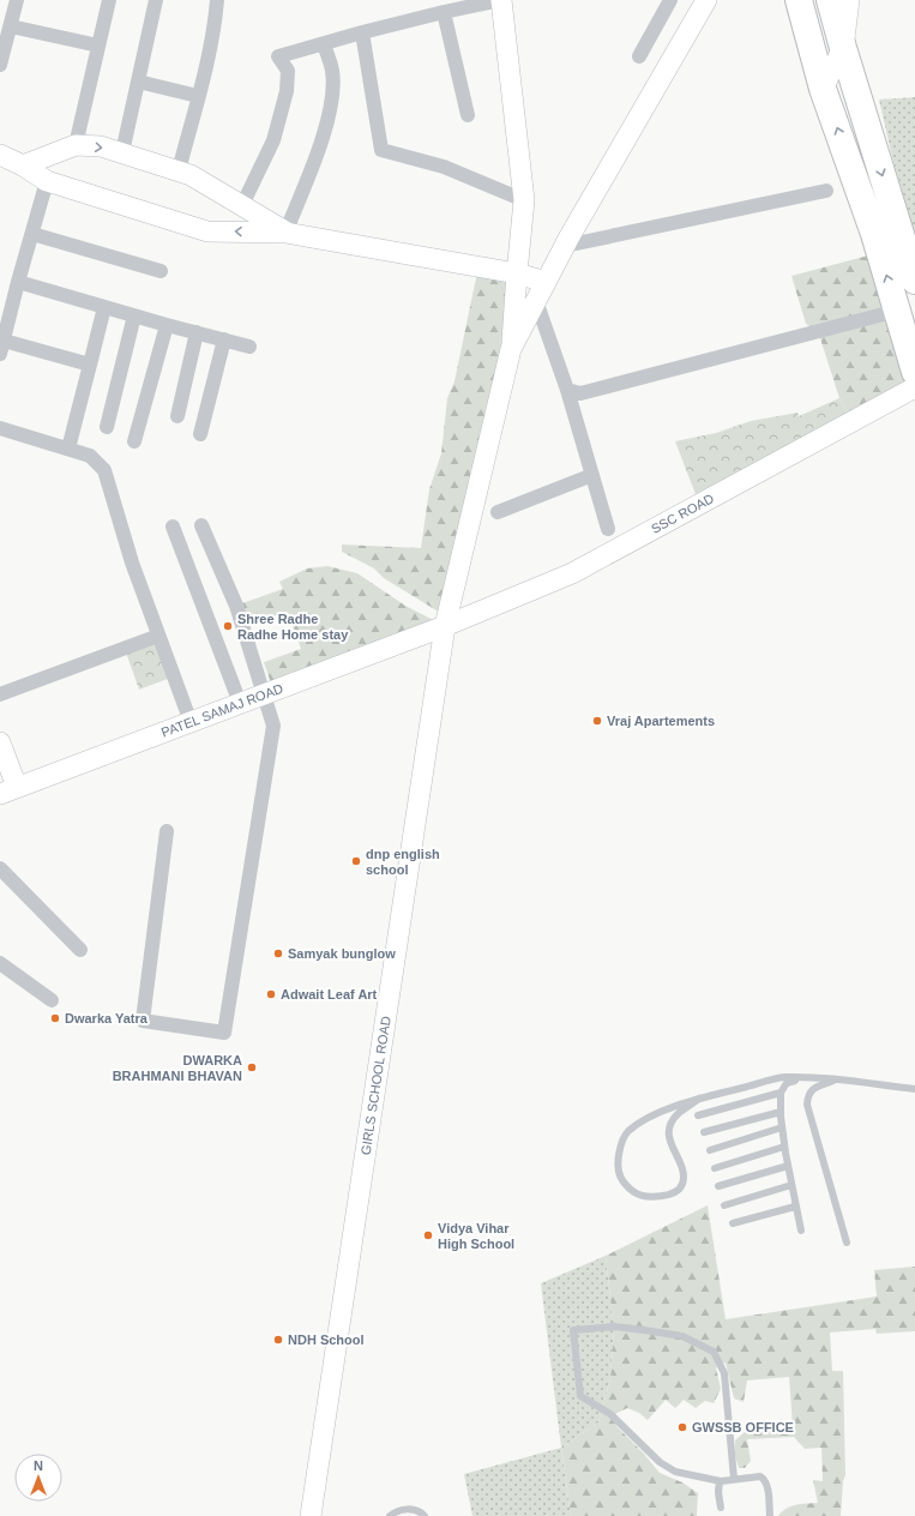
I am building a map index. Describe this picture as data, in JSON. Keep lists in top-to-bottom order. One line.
{"streets":{"main road":["SSC ROAD","PATEL SAMAJ ROAD","GIRLS SCHOOL ROAD"]},"crossings":[["SSC ROAD","PATEL SAMAJ ROAD"],["SSC ROAD","GIRLS SCHOOL ROAD"],["PATEL SAMAJ ROAD","GIRLS SCHOOL ROAD"]],"places":["Shree Radhe Radhe Home stay","Vraj Apartements","dnp english school","Samyak bunglow","Adwait Leaf Art","Dwarka Yatra","DWARKA BRAHMANI BHAVAN","Vidya Vihar High School","NDH School","GWSSB OFFICE"],"north":"top"}
